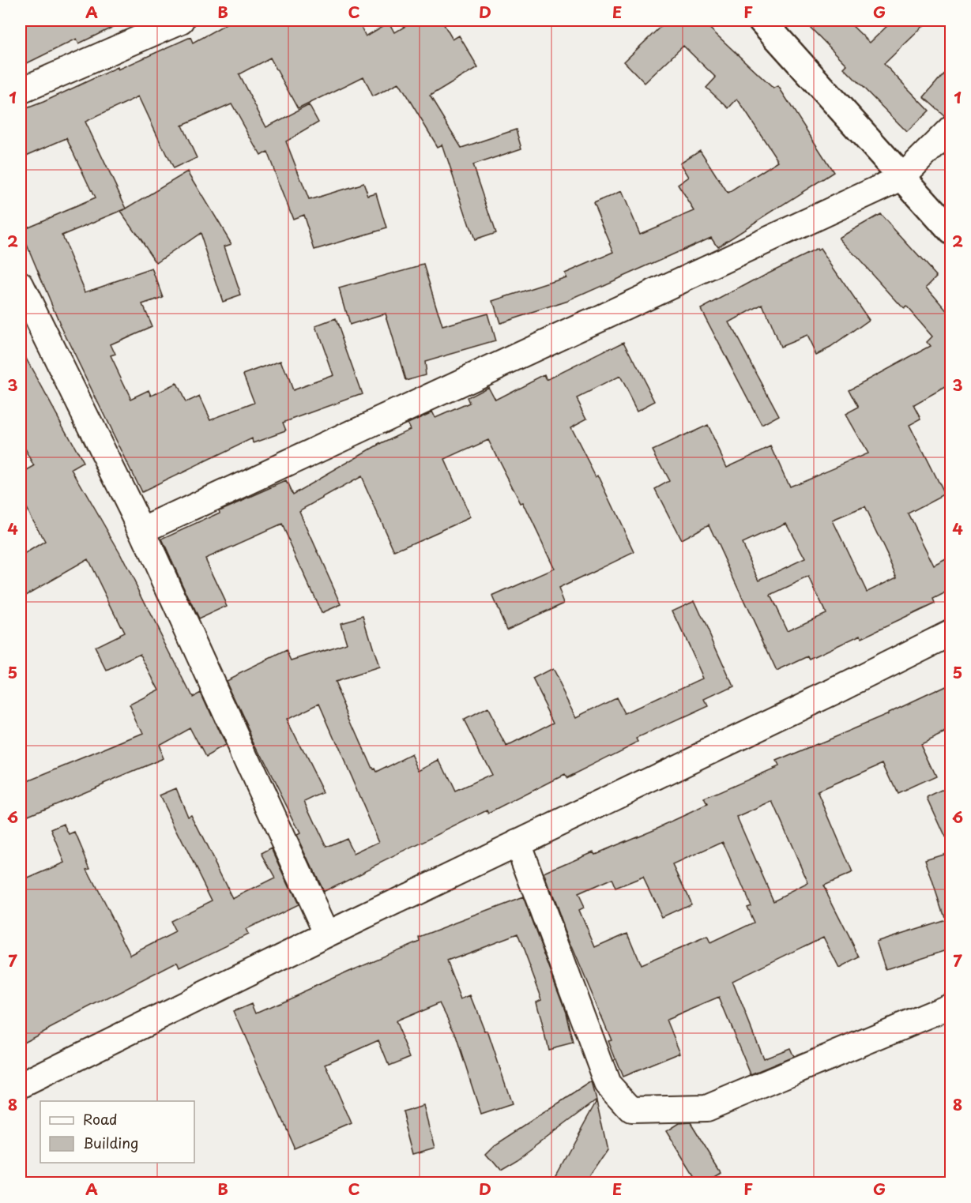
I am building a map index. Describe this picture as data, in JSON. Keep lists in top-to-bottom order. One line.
{"legend":["Road","Building"],"grid":{"columns":["A","B","C","D","E","F","G"],"rows":["1","2","3","4","5","6","7","8"]}}
